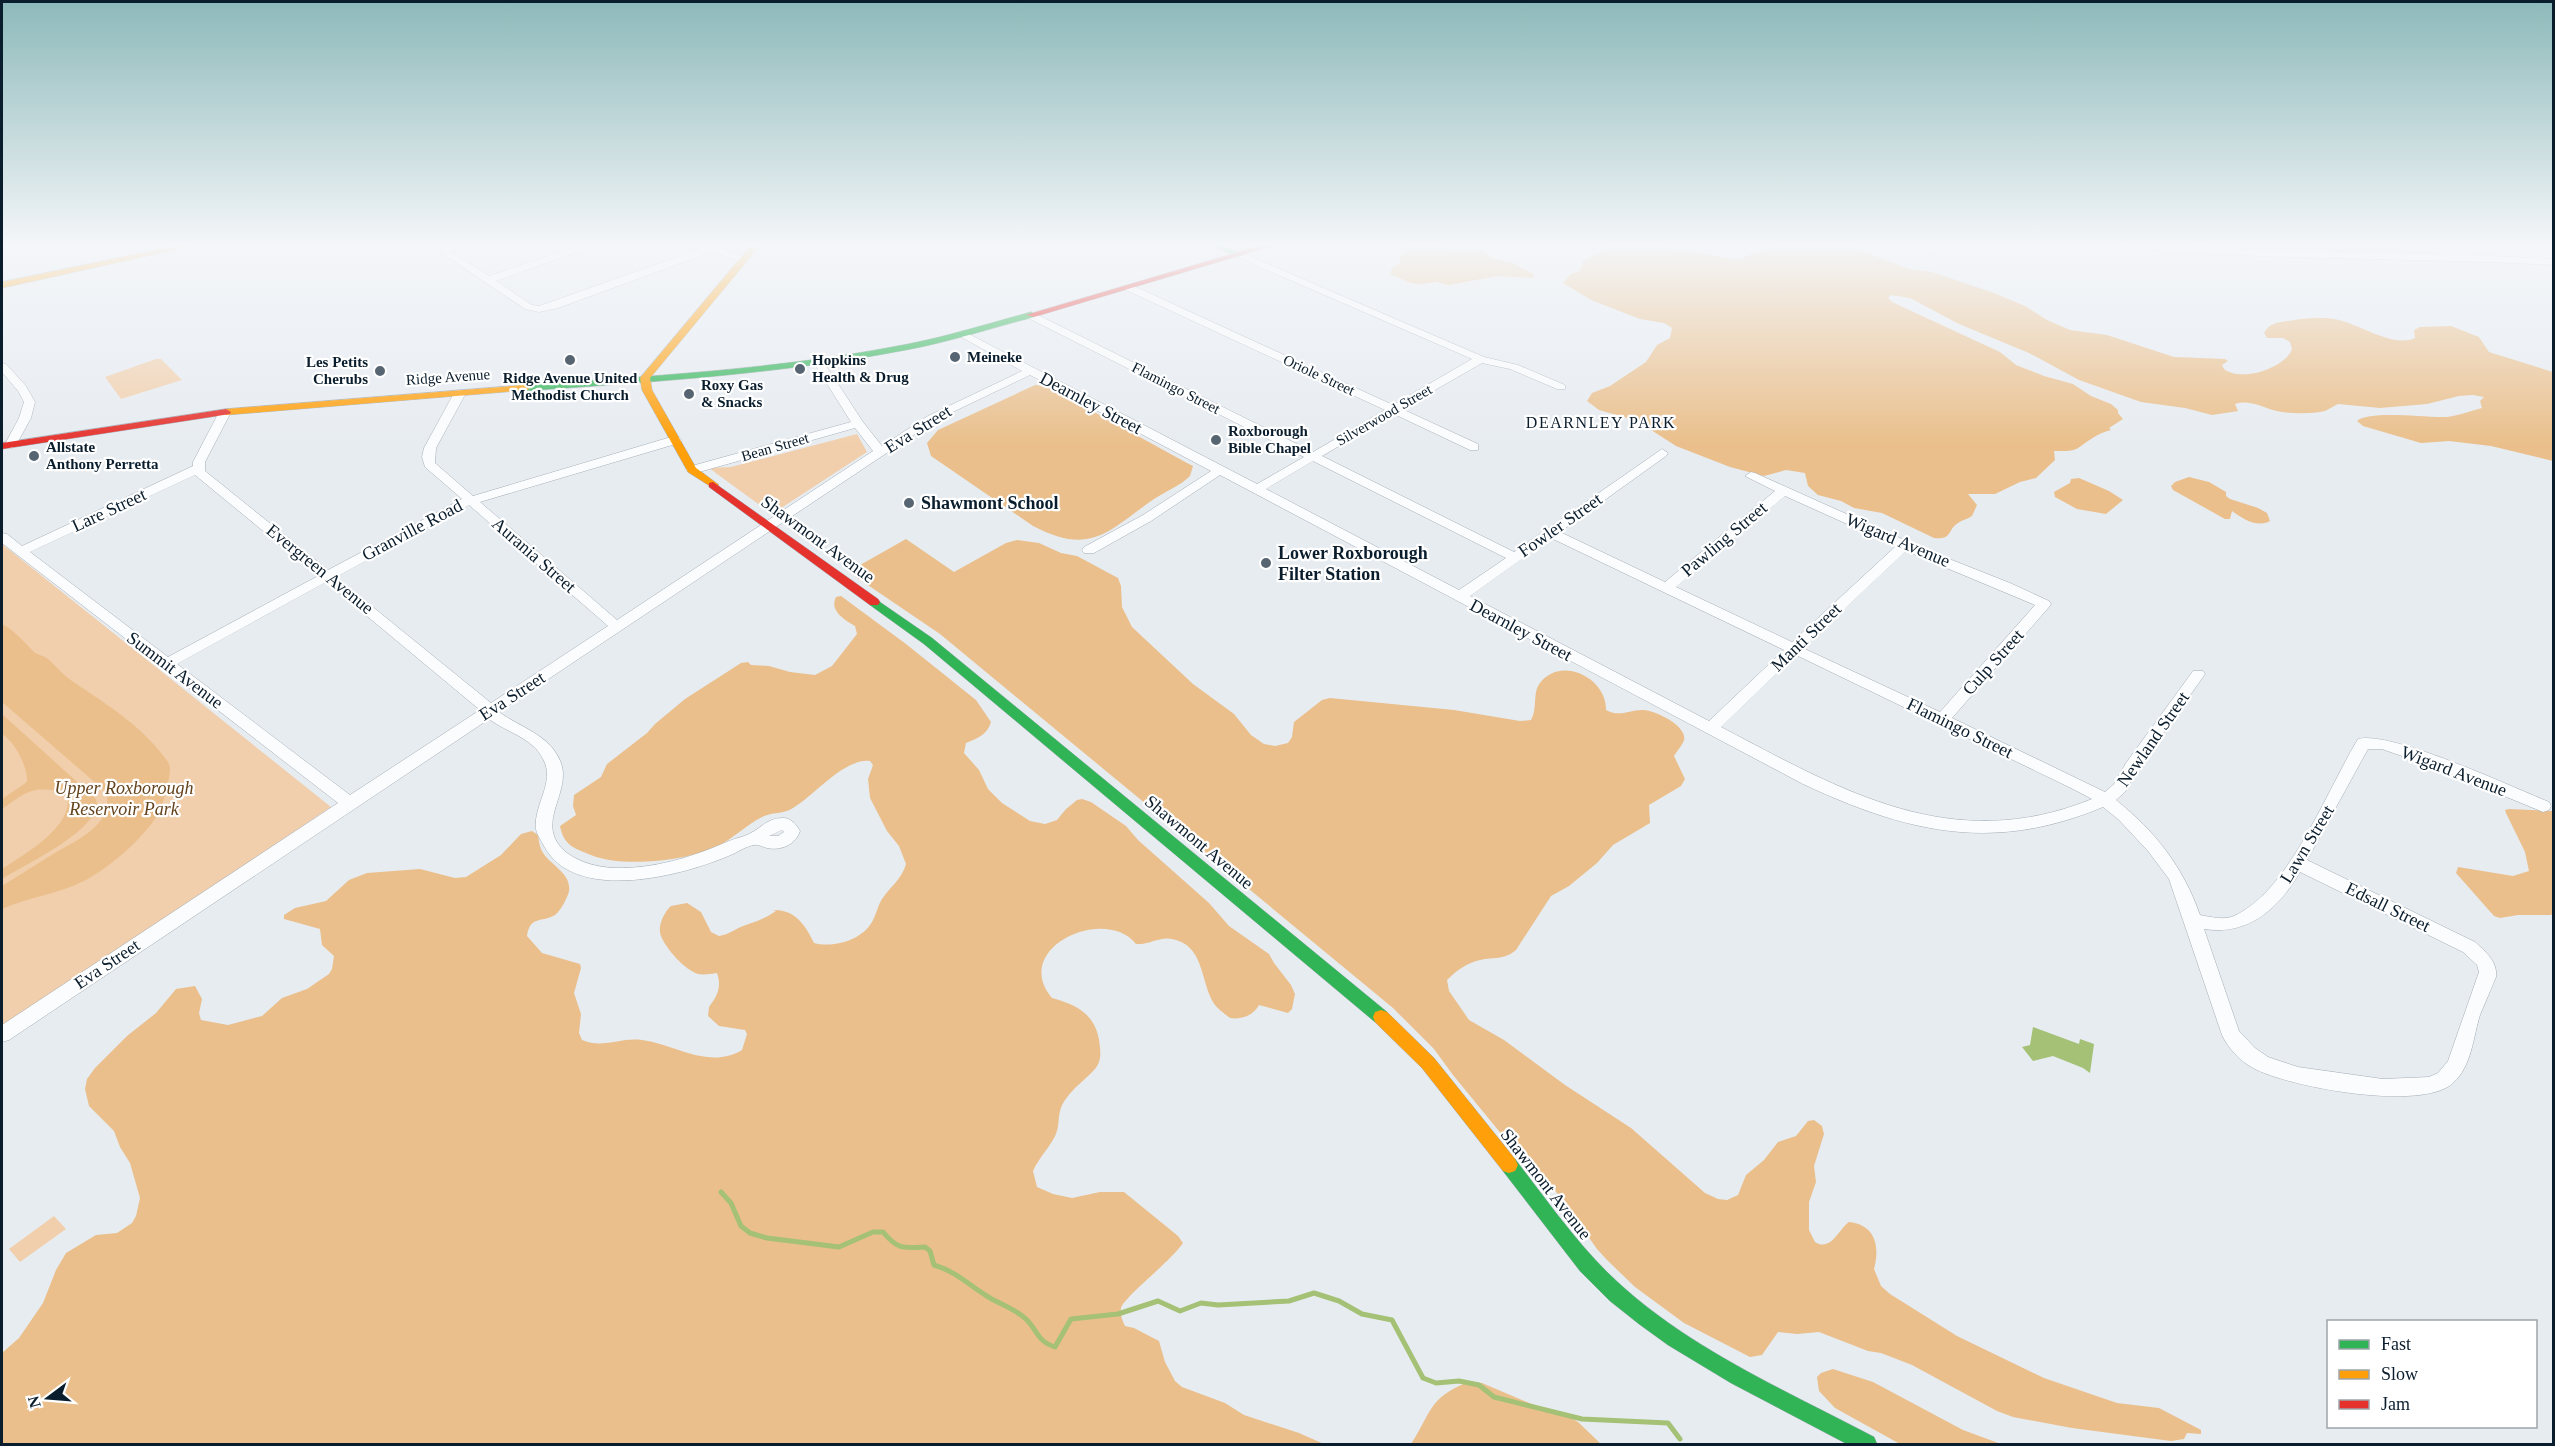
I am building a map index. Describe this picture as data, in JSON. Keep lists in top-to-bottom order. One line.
{"streets":{"main road":["Ridge Avenue","Shawmont Avenue"],"street":["Oriole Street","Flamingo Street","Dearnley Street","Silverwood Street","Eva Street","Bean Street","Lare Street","Fowler Street","Granville Road","Pawling Street","Wigard Avenue","Aurania Street","Evergreen Avenue","Manti Street","Culp Street","Summit Avenue","Newland Street","Lawn Street","Edsall Street"]},"crossings":[["Oriole Street","Silverwood Street"],["Ridge Avenue","Flamingo Street"],["Ridge Avenue","Dearnley Street"],["Ridge Avenue","Shawmont Avenue"],["Ridge Avenue","Aurania Street"],["Flamingo Street","Dearnley Street"],["Flamingo Street","Silverwood Street"],["Flamingo Street","Fowler Street"],["Flamingo Street","Pawling Street"],["Flamingo Street","Manti Street"],["Flamingo Street","Culp Street"],["Flamingo Street","Newland Street"],["Flamingo Street","Lawn Street"],["Flamingo Street","Edsall Street"],["Dearnley Street","Silverwood Street"],["Dearnley Street","Eva Street"],["Dearnley Street","Fowler Street"],["Dearnley Street","Manti Street"],["Dearnley Street","Newland Street"],["Eva Street","Shawmont Avenue"],["Eva Street","Aurania Street"],["Eva Street","Evergreen Avenue"],["Eva Street","Summit Avenue"],["Bean Street","Shawmont Avenue"],["Lare Street","Evergreen Avenue"],["Lare Street","Summit Avenue"],["Granville Road","Shawmont Avenue"],["Granville Road","Aurania Street"],["Granville Road","Evergreen Avenue"],["Granville Road","Summit Avenue"],["Pawling Street","Wigard Avenue"],["Wigard Avenue","Manti Street"],["Wigard Avenue","Culp Street"],["Wigard Avenue","Lawn Street"],["Lawn Street","Edsall Street"]],"districts":["DEARNLEY PARK"],"parks":["Upper Roxborough Reservoir Park"],"places":["Meineke","Ridge Avenue United Methodist Church","Hopkins Health & Drug","Les Petits Cherubs","Roxy Gas & Snacks","Roxborough Bible Chapel","Allstate Anthony Perretta","Shawmont School","Lower Roxborough Filter Station"],"legend":["Fast","Slow","Jam"],"north":"left"}
